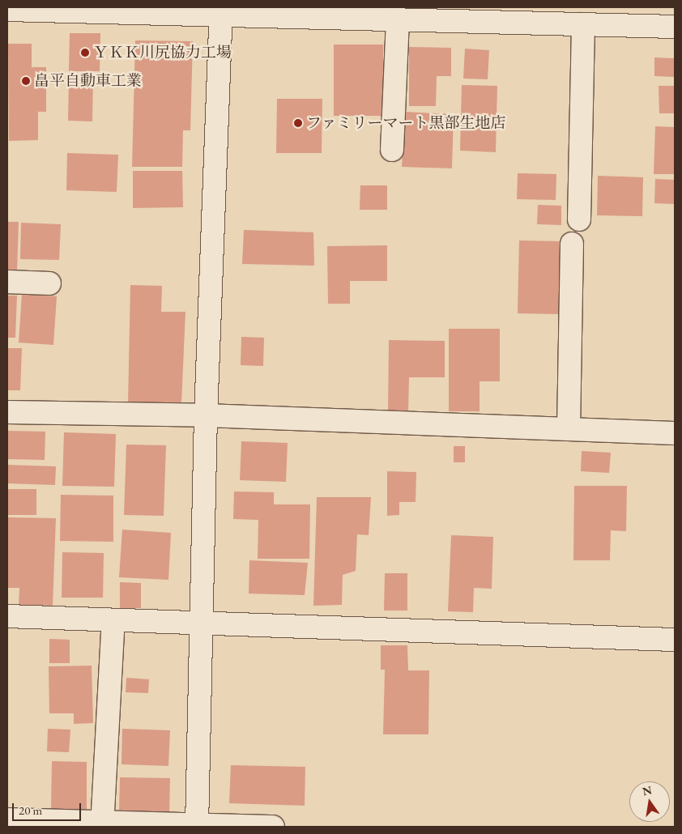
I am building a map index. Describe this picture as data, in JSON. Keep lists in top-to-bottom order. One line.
{"places":["ＹＫＫ川尻協力工場","畠平自動車工業","ファミリーマート黒部生地店"],"scale_bar":"20 m","north":"top"}
